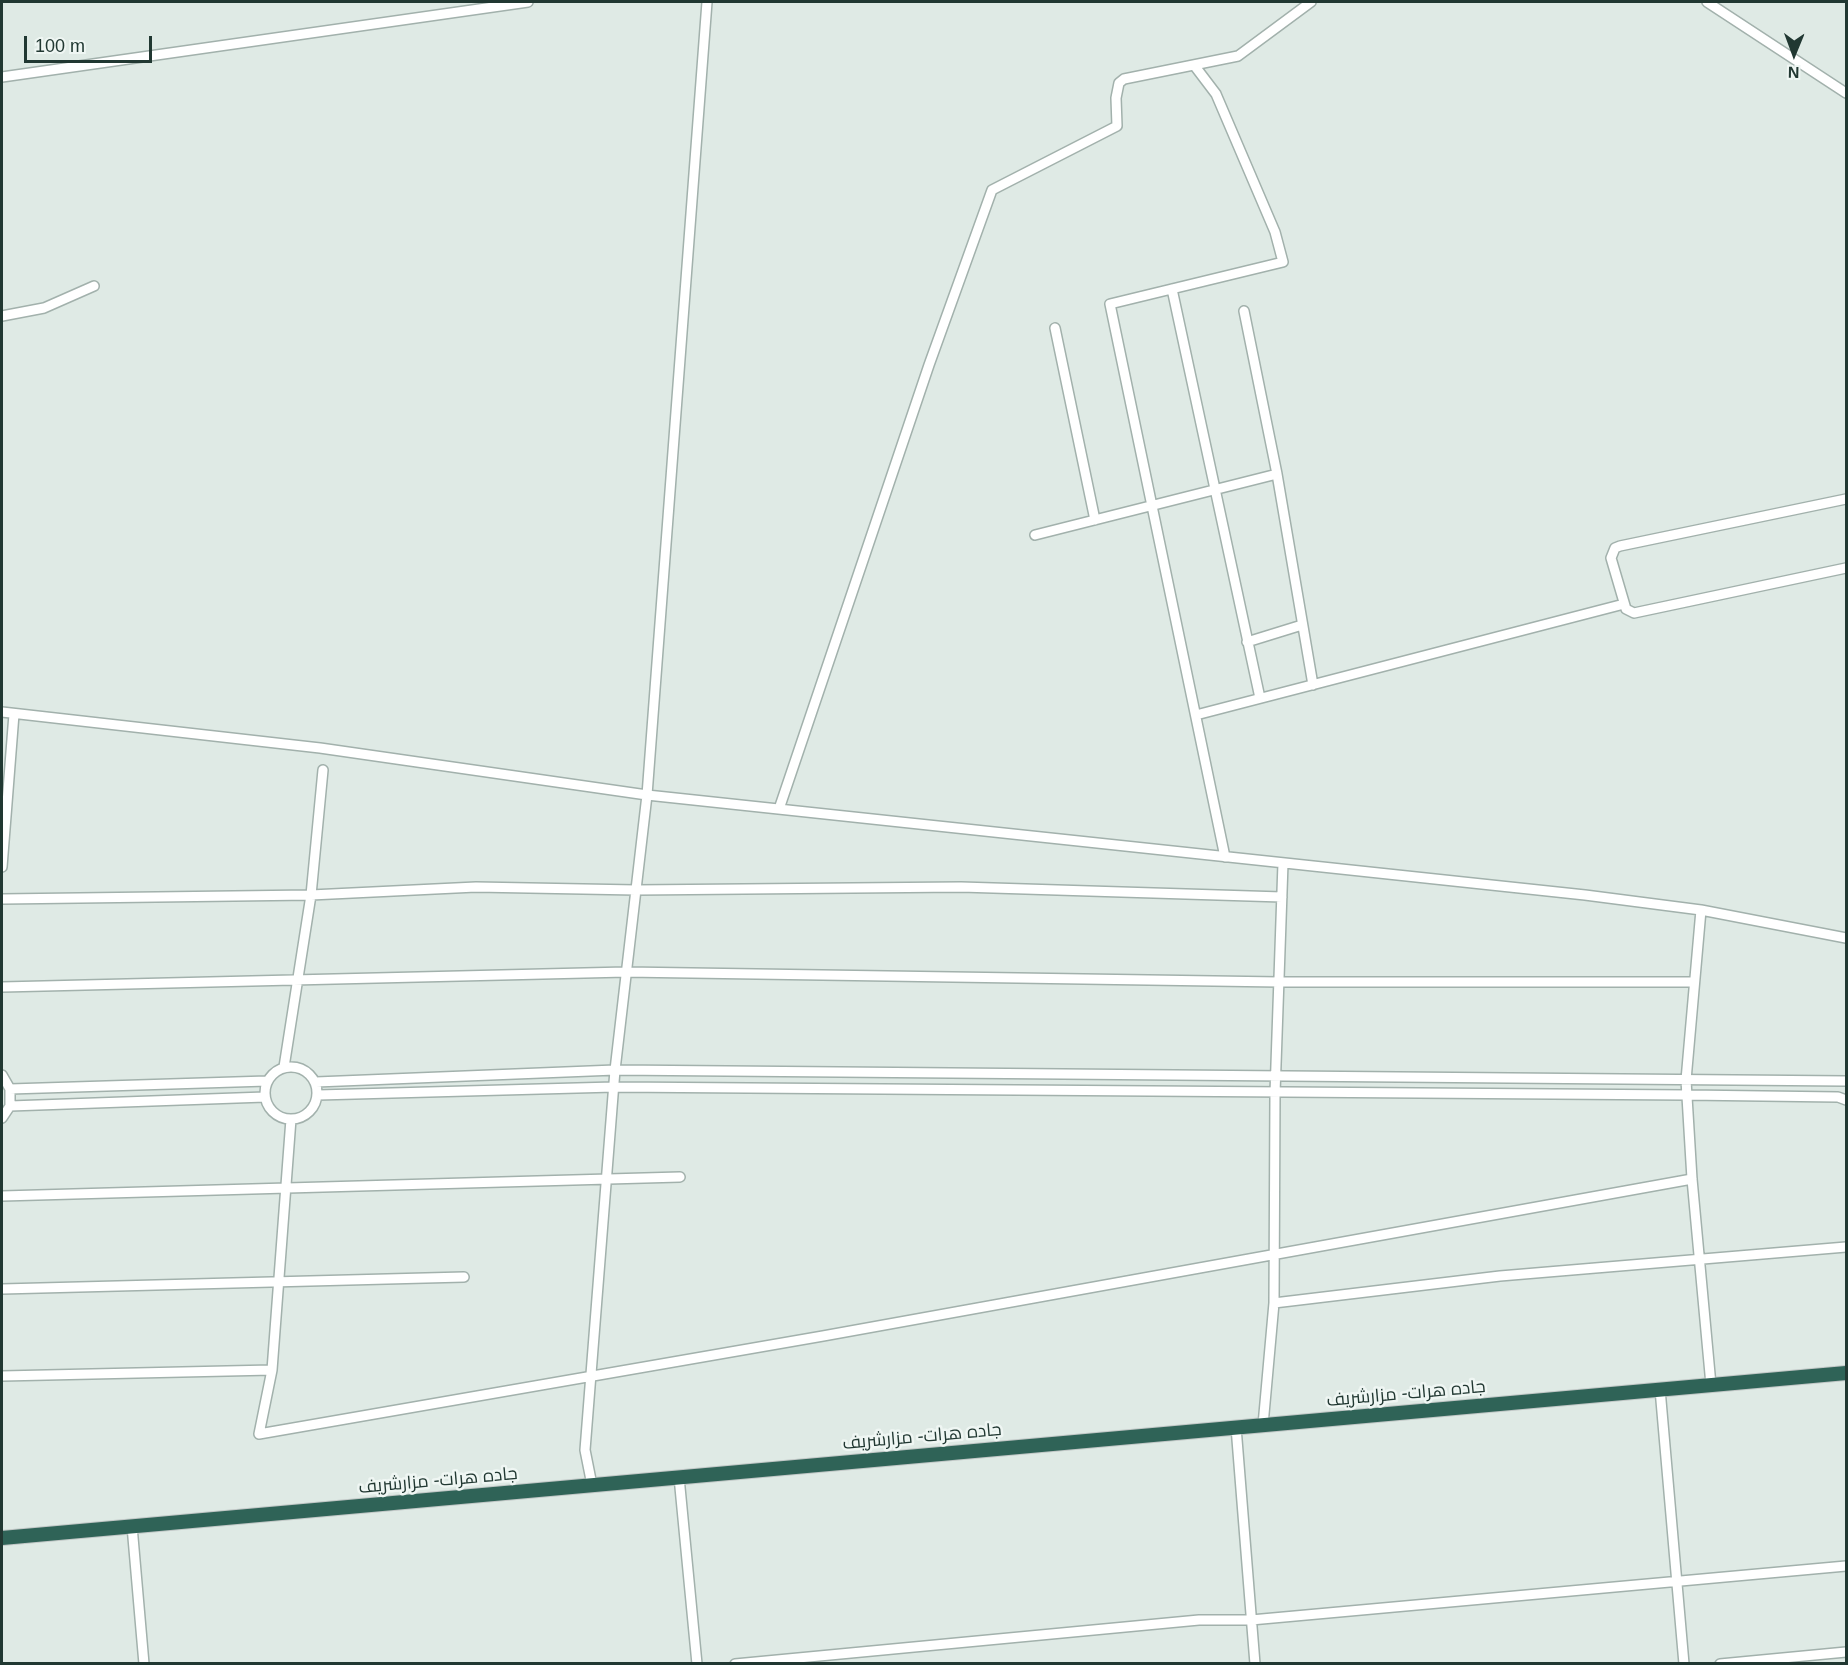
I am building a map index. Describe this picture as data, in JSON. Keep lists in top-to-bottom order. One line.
{"streets":{"highway":["جاده هرات- مزارشریف"]},"scale_bar":"100 m","north":"bottom"}
